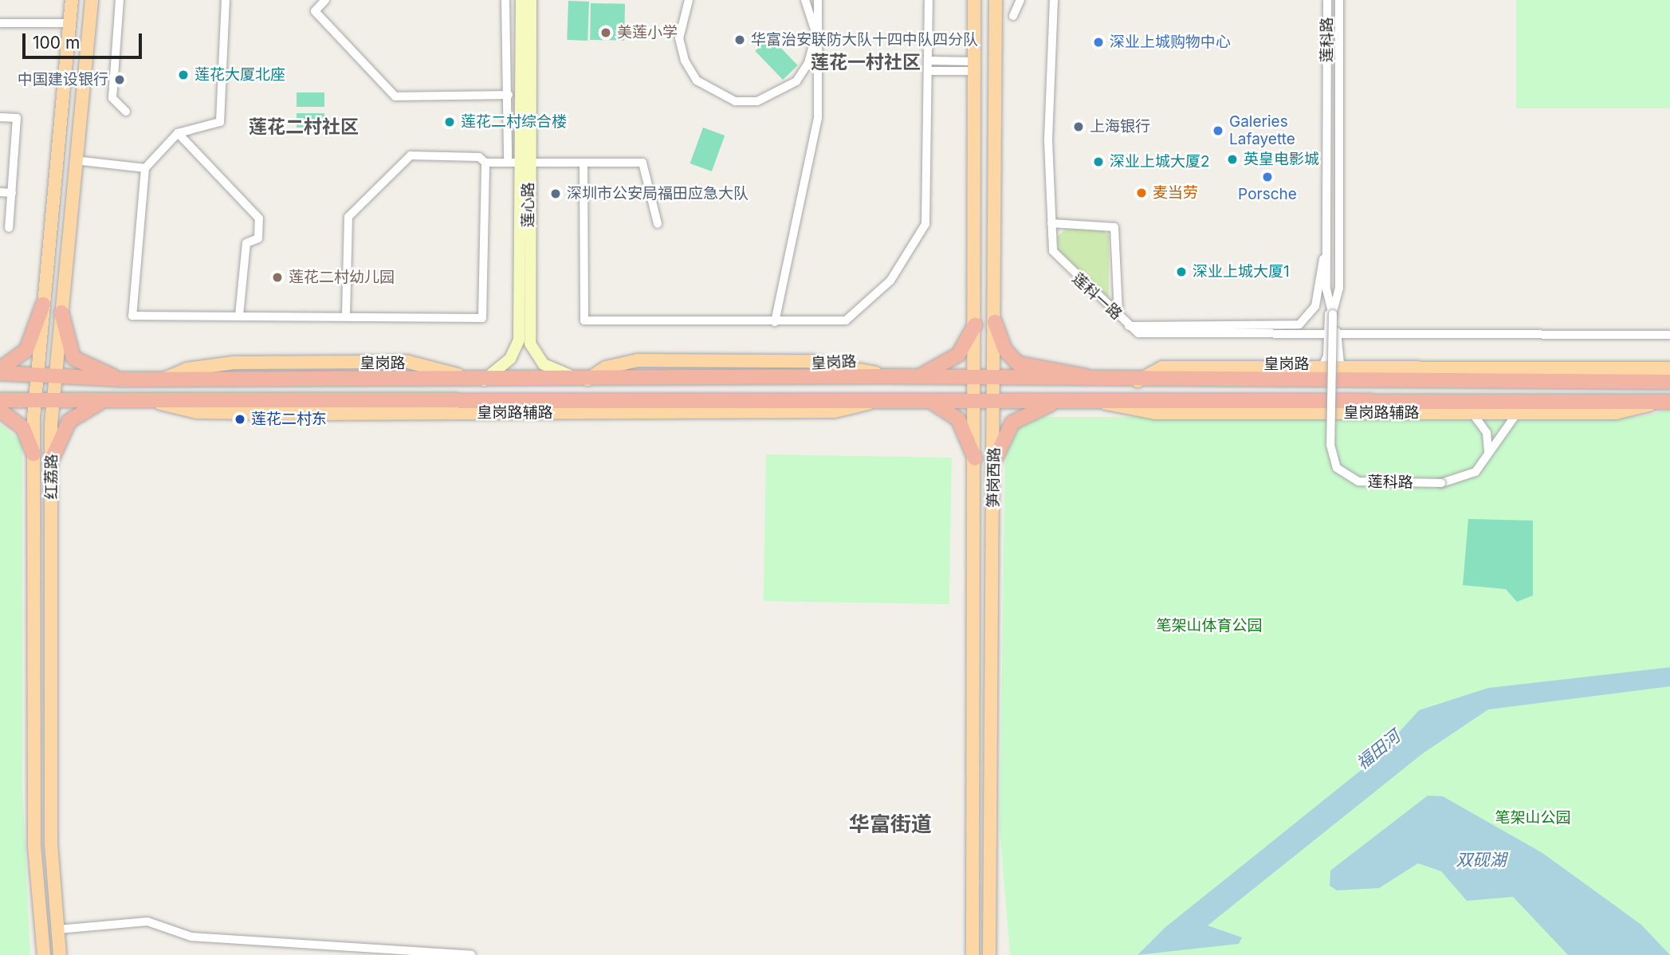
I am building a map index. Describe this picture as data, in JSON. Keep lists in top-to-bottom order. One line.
{"streets":{"highway":["皇岗路"],"main road":["莲心路","皇岗路辅路","红荔路","笋岗西路"],"street":["莲科路","莲科一路"]},"crossings":[["莲科路","莲科一路"],["莲科路","皇岗路辅路"],["莲心路","皇岗路"],["皇岗路","红荔路"],["皇岗路","笋岗西路"]],"districts":["莲花一村社区","莲花二村社区","华富街道"],"water":["福田河","双砚湖"],"parks":["笔架山体育公园","笔架山公园"],"places":["美莲小学","华富治安联防大队十四中队四分队","深业上城购物中心","莲花大厦北座","中国建设银行","莲花二村综合楼","上海银行","Galeries Lafayette","英皇电影城","深业上城大厦2","Porsche","麦当劳","深圳市公安局福田应急大队","深业上城大厦1","莲花二村幼儿园","莲花二村东"],"scale_bar":"100 m"}
